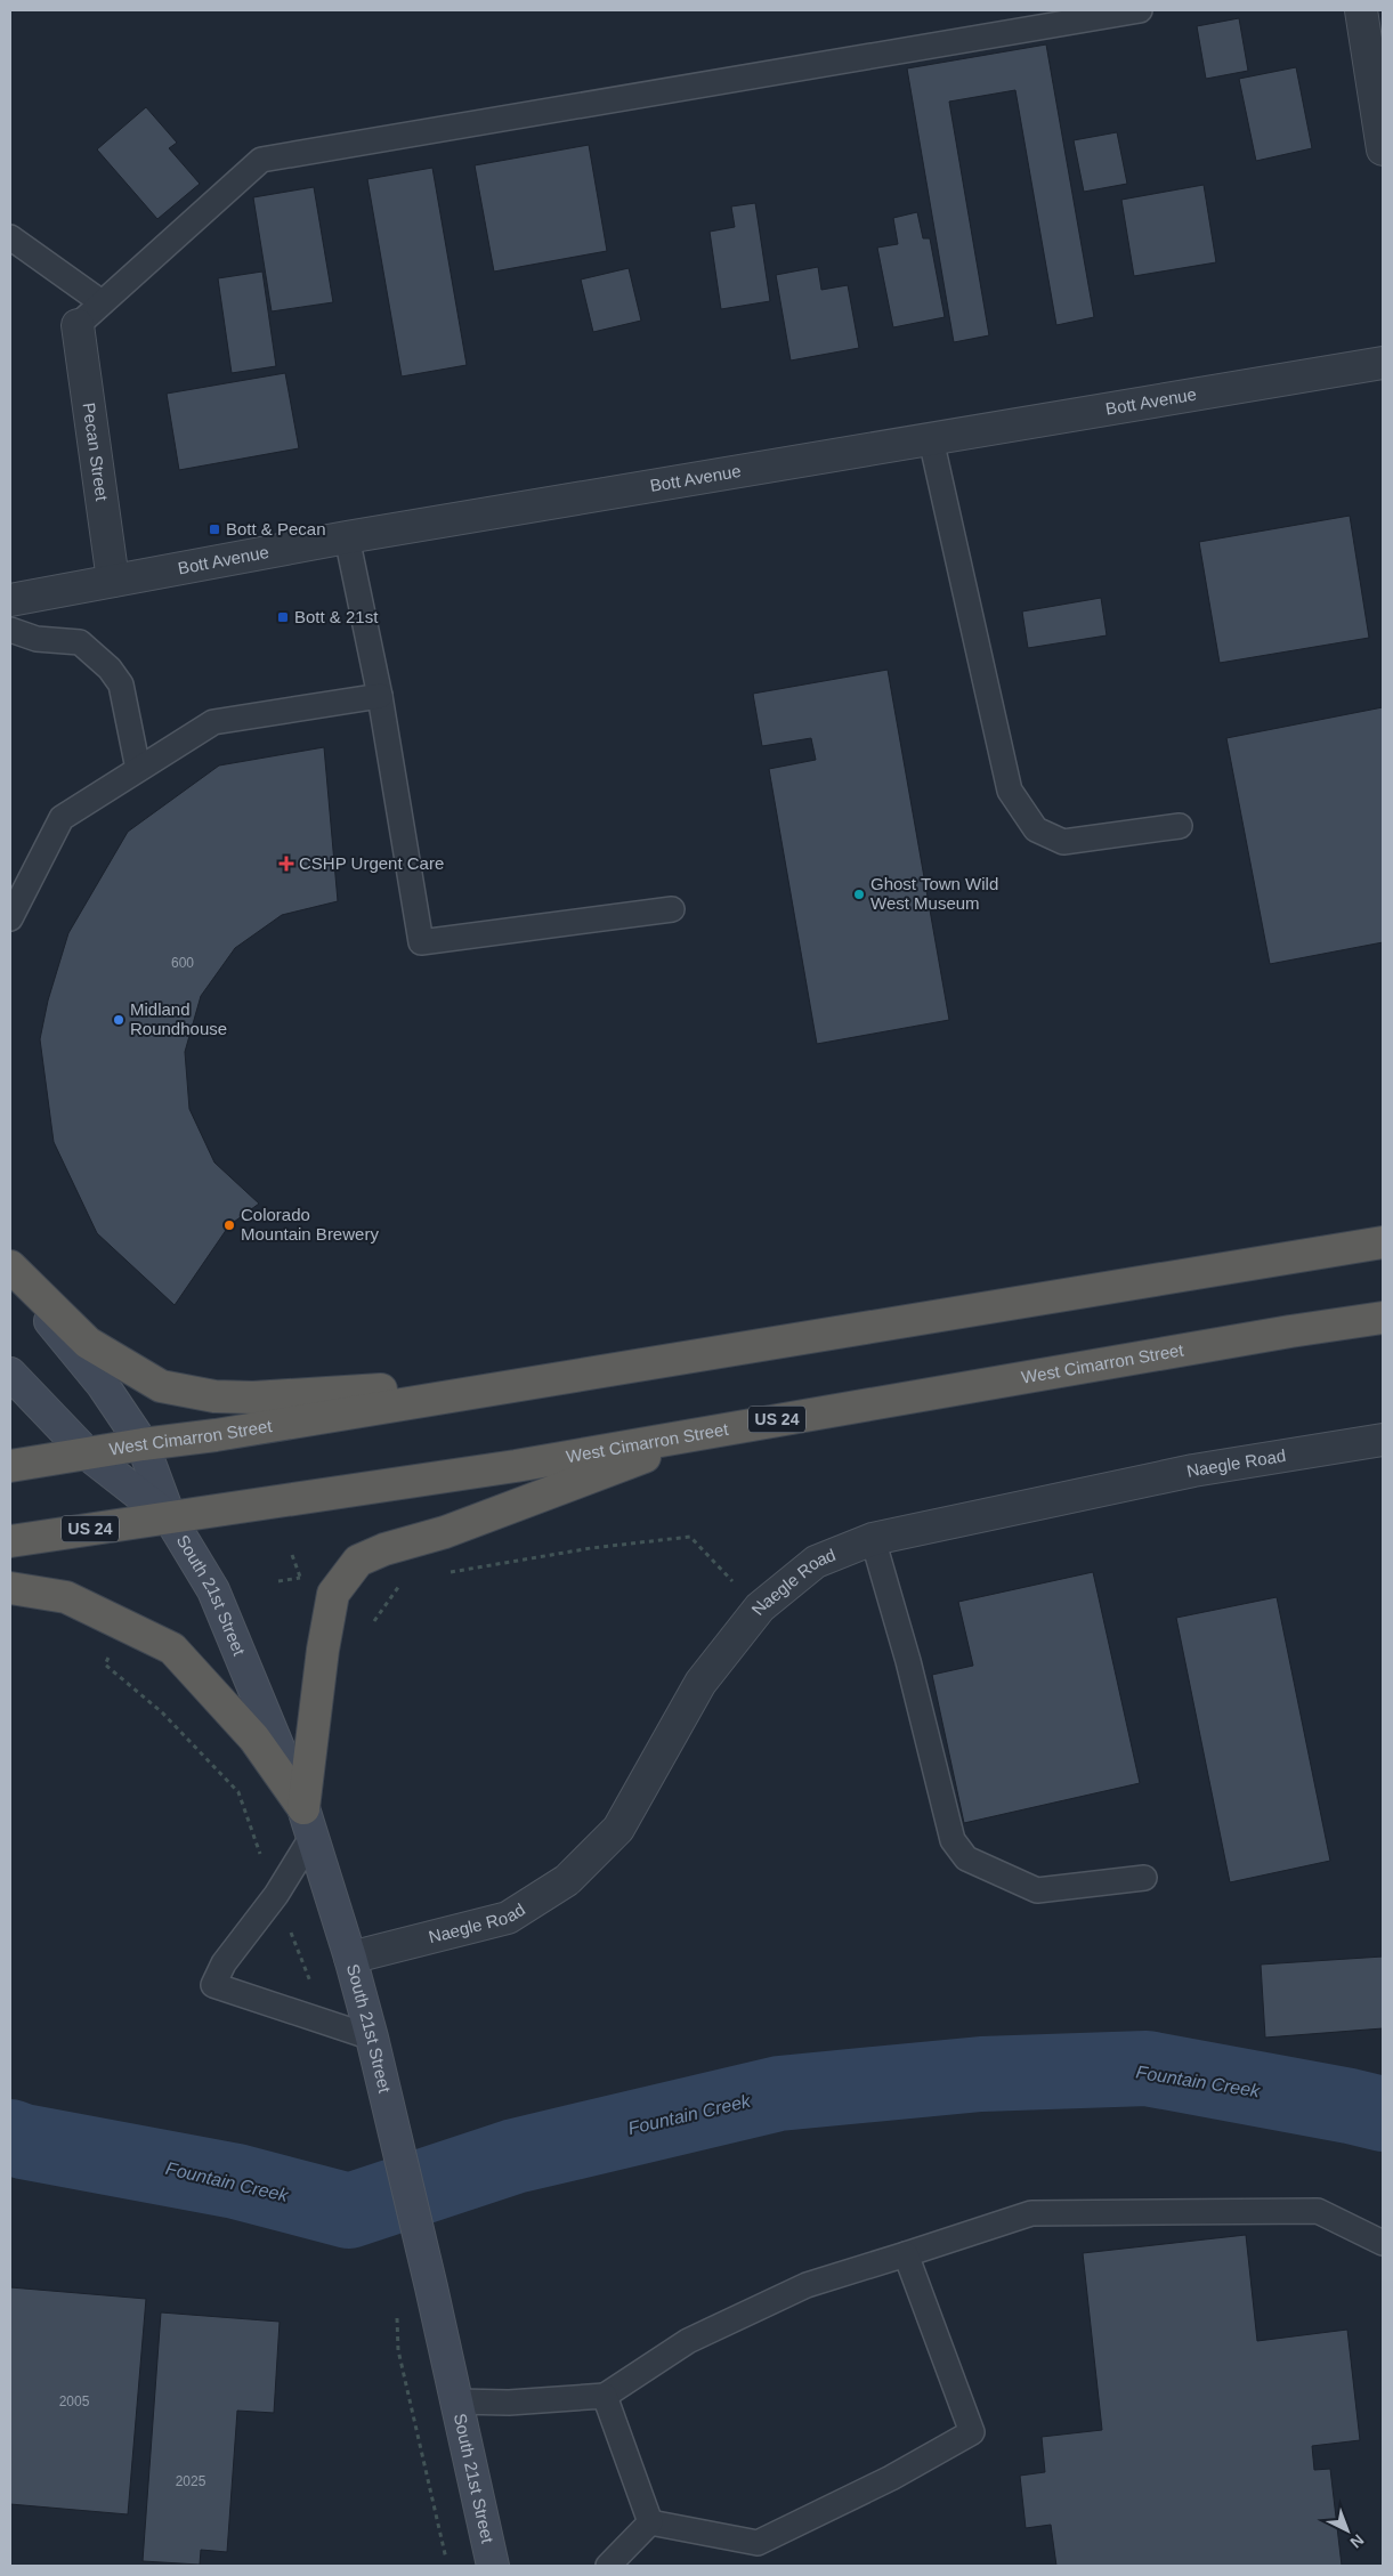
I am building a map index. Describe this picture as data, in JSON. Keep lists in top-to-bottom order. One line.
{"streets":{"highway":["West Cimarron Street","US 24"],"main road":["South 21st Street"],"street":["Bott Avenue","Pecan Street","Naegle Road"]},"crossings":[["Bott Avenue","Pecan Street"],["West Cimarron Street","South 21st Street"],["Naegle Road","South 21st Street"]],"water":["Fountain Creek"],"places":{"transit":["Bott & Pecan","Bott & 21st"],"health":["CSHP Urgent Care"],"other":["Ghost Town Wild West Museum","Midland Roundhouse","Colorado Mountain Brewery"]},"house_numbers":["600","2005","2025"],"north":"bottom right"}
